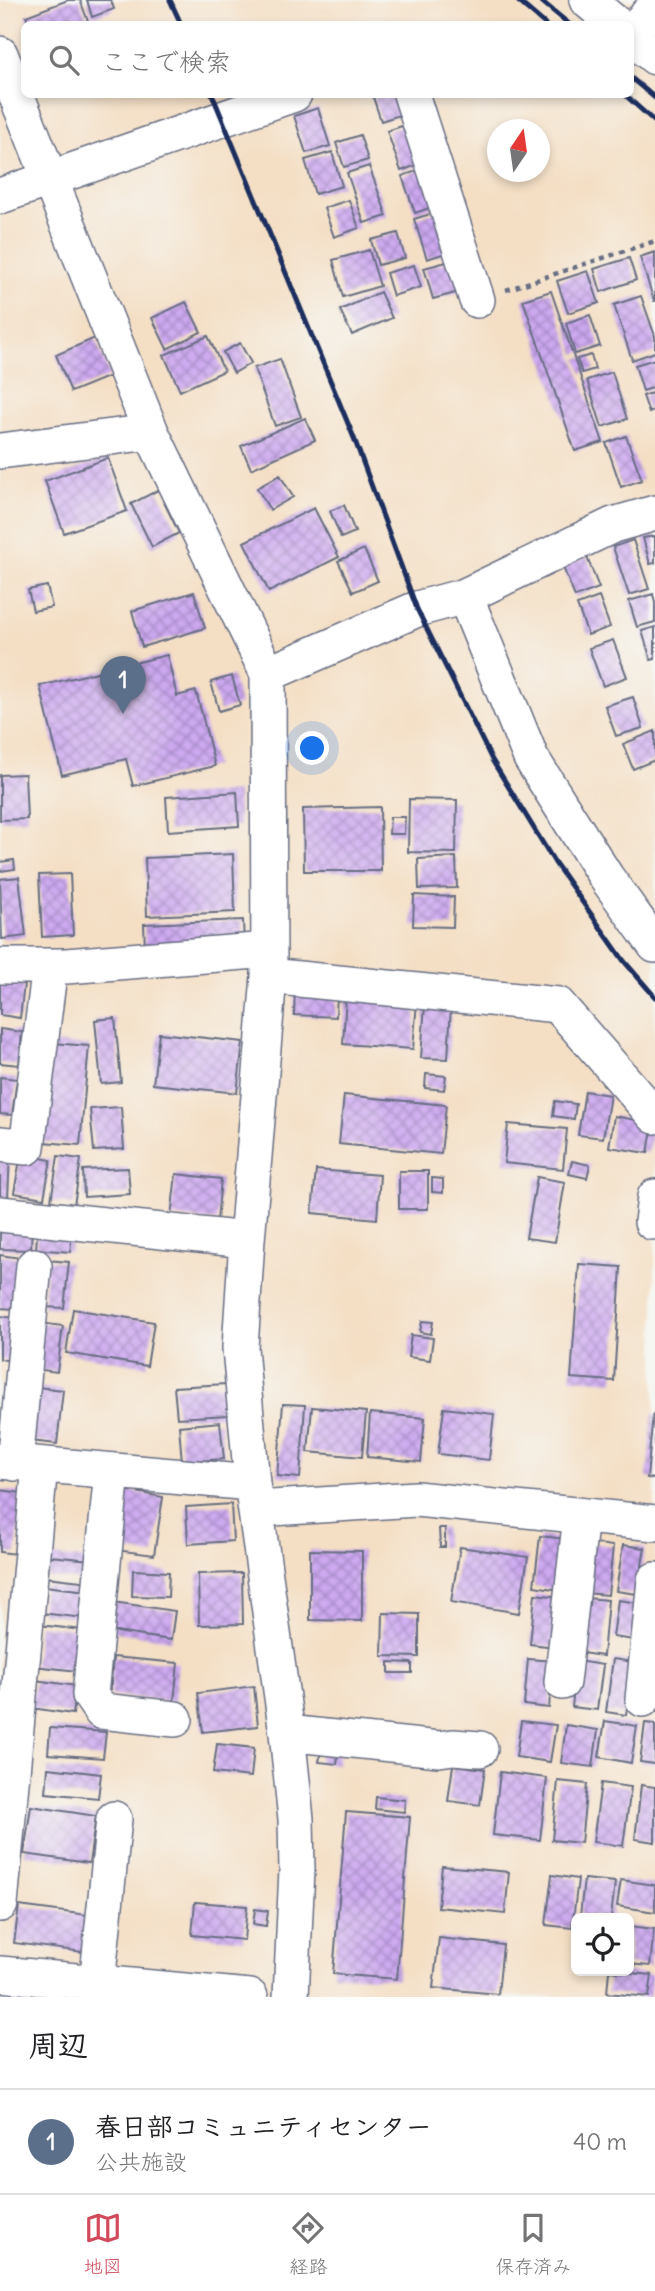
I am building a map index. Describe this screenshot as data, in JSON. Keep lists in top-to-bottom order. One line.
{"north":"top","page":{"search":"ここで検索","pins":"1","heading":"周辺","list":[{"mark":"1","name":"春日部コミュニティセンター","note":"公共施設","value":"40 m"}],"nav":["地図","経路","保存済み"]}}
